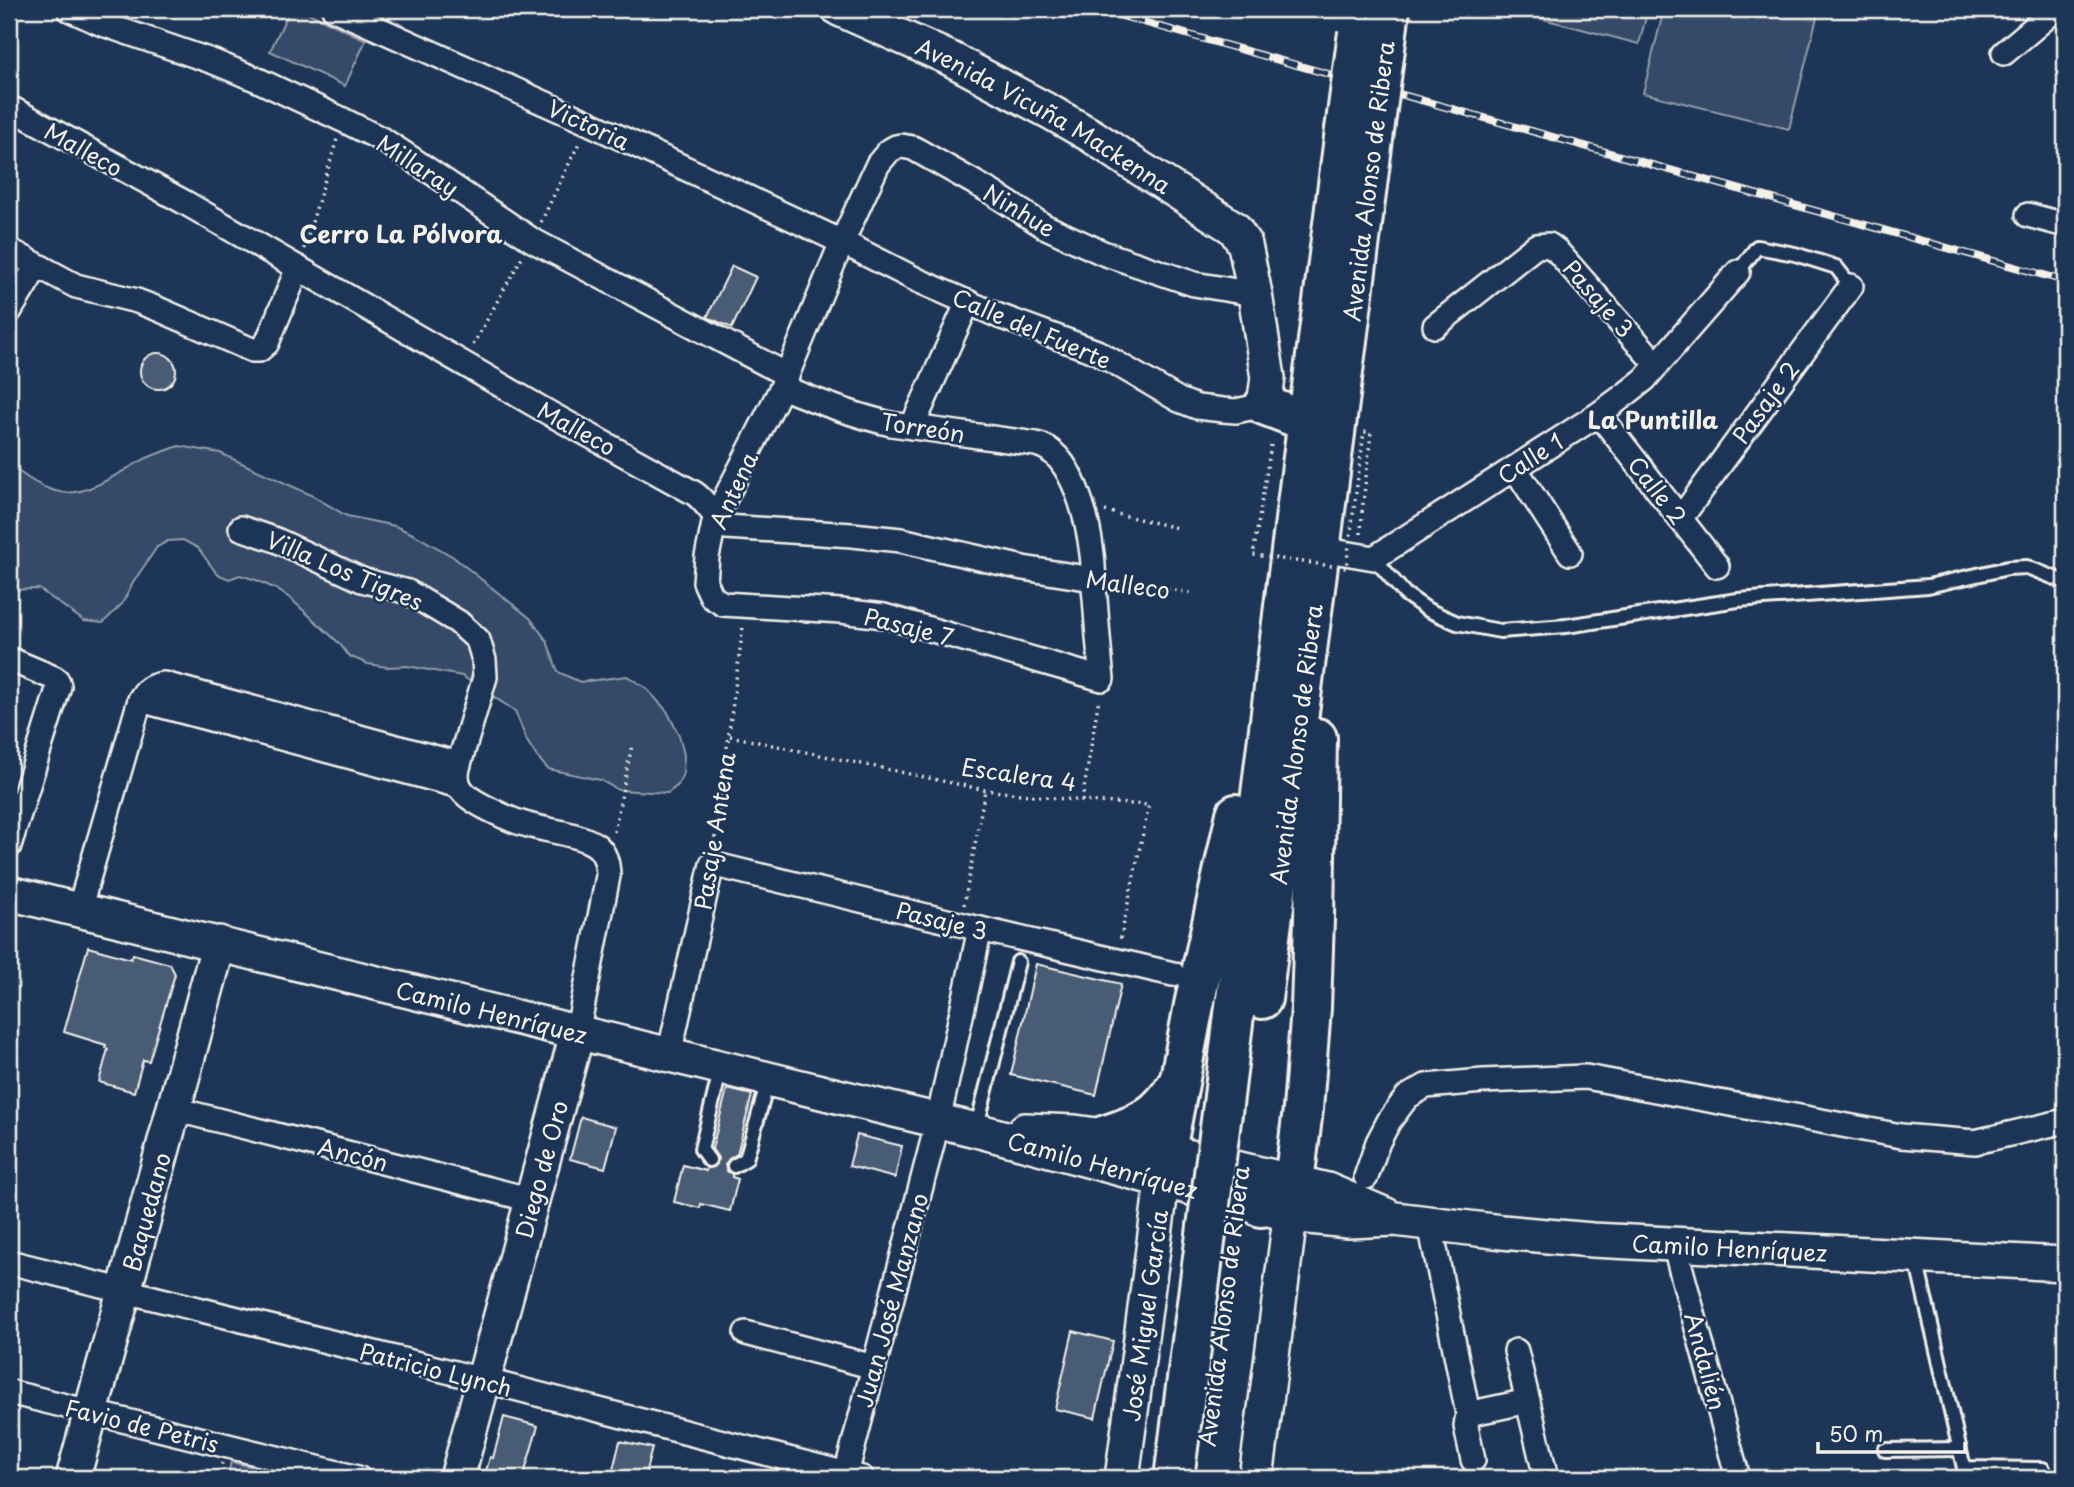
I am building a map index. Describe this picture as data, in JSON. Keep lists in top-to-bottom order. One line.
{"streets":{"highway":["Avenida Alonso de Ribera"],"main road":["Avenida Vicuña Mackenna","Camilo Henríquez","Diego de Oro","Baquedano","José Miguel García"],"street":["Victoria","Malleco","Millaray","Ninhue","Pasaje 3","Calle del Fuerte","Pasaje 2","Torreón","Calle 1","Antena","Calle 2","Villa Los Tigres","Pasaje 7","Pasaje Antena","Ancón","Juan José Manzano","Andalién","Patricio Lynch","Favio de Petris"],"path":["Escalera 4"]},"crossings":[["Avenida Vicuña Mackenna","Ninhue"],["Victoria","Ninhue"],["Victoria","Calle del Fuerte"],["Victoria","Antena"],["Malleco","Antena"],["Millaray","Torreón"],["Millaray","Antena"],["Avenida Alonso de Ribera","Camilo Henríquez"],["Ninhue","Calle del Fuerte"],["Ninhue","Antena"],["Pasaje 3","Calle 1"],["Pasaje 3","Escalera 4"],["Pasaje 3","Pasaje Antena"],["Pasaje 3","Juan José Manzano"],["Calle del Fuerte","Antena"],["Pasaje 2","Calle 2"],["Torreón","Antena"],["Calle 1","Calle 2"],["Antena","Pasaje 7"],["Villa Los Tigres","Diego de Oro"],["Pasaje 7","Pasaje Antena"],["Escalera 4","Pasaje Antena"],["Pasaje Antena","Camilo Henríquez"],["Camilo Henríquez","Diego de Oro"],["Camilo Henríquez","Baquedano"],["Camilo Henríquez","Juan José Manzano"],["Camilo Henríquez","José Miguel García"],["Camilo Henríquez","Andalién"],["Ancón","Diego de Oro"],["Ancón","Baquedano"],["Diego de Oro","Patricio Lynch"],["Baquedano","Patricio Lynch"],["Baquedano","Favio de Petris"],["Juan José Manzano","Patricio Lynch"]],"districts":["Cerro La Pólvora","La Puntilla"],"scale_bar":"50 m"}
